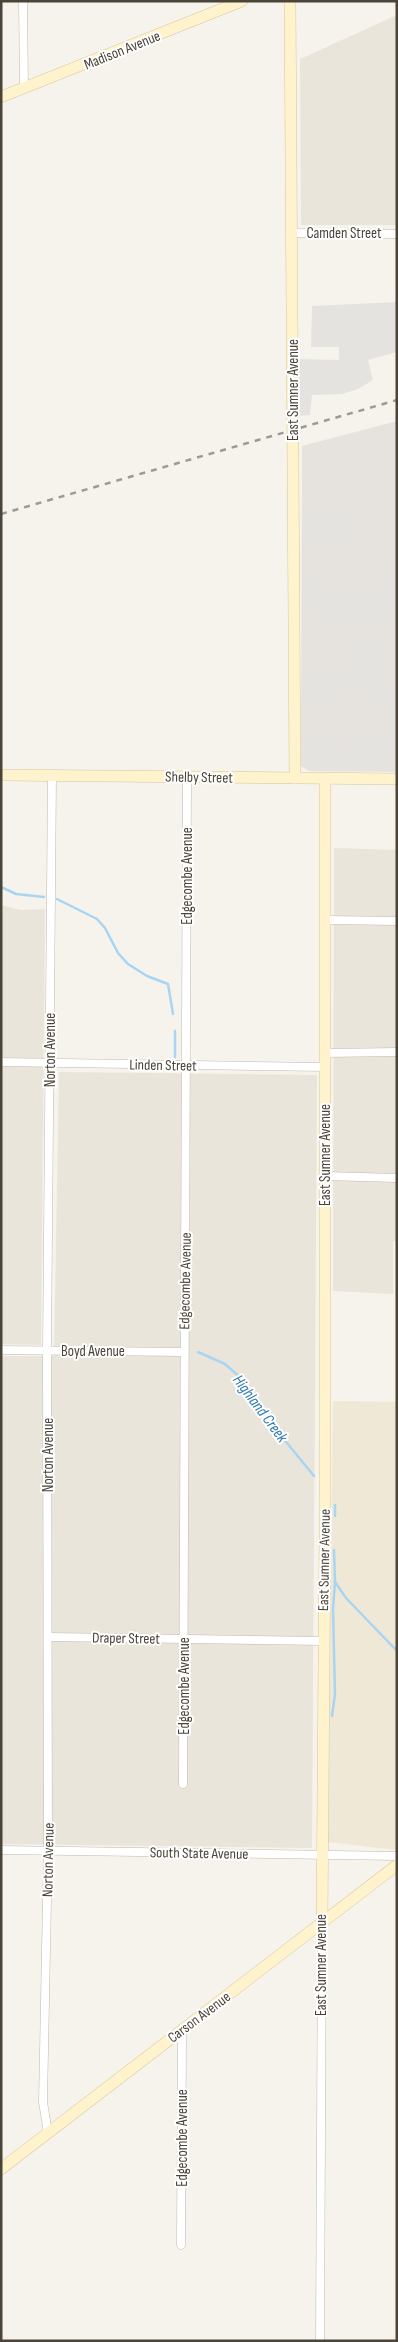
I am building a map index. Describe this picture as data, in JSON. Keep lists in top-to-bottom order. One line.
{"streets":{"street":["Madison Avenue","Camden Street","East Sumner Avenue","Shelby Street","Edgecombe Avenue","Norton Avenue","Linden Street","Boyd Avenue","Draper Street","South State Avenue","Carson Avenue"]},"crossings":[["Camden Street","East Sumner Avenue"],["East Sumner Avenue","Shelby Street"],["East Sumner Avenue","Linden Street"],["East Sumner Avenue","Draper Street"],["East Sumner Avenue","South State Avenue"],["East Sumner Avenue","Carson Avenue"],["Shelby Street","Edgecombe Avenue"],["Shelby Street","Norton Avenue"],["Edgecombe Avenue","Linden Street"],["Edgecombe Avenue","Boyd Avenue"],["Edgecombe Avenue","Draper Street"],["Edgecombe Avenue","Carson Avenue"],["Norton Avenue","Linden Street"],["Norton Avenue","Boyd Avenue"],["Norton Avenue","Draper Street"],["Norton Avenue","South State Avenue"],["Norton Avenue","Carson Avenue"]],"water":["Highland Creek"]}
